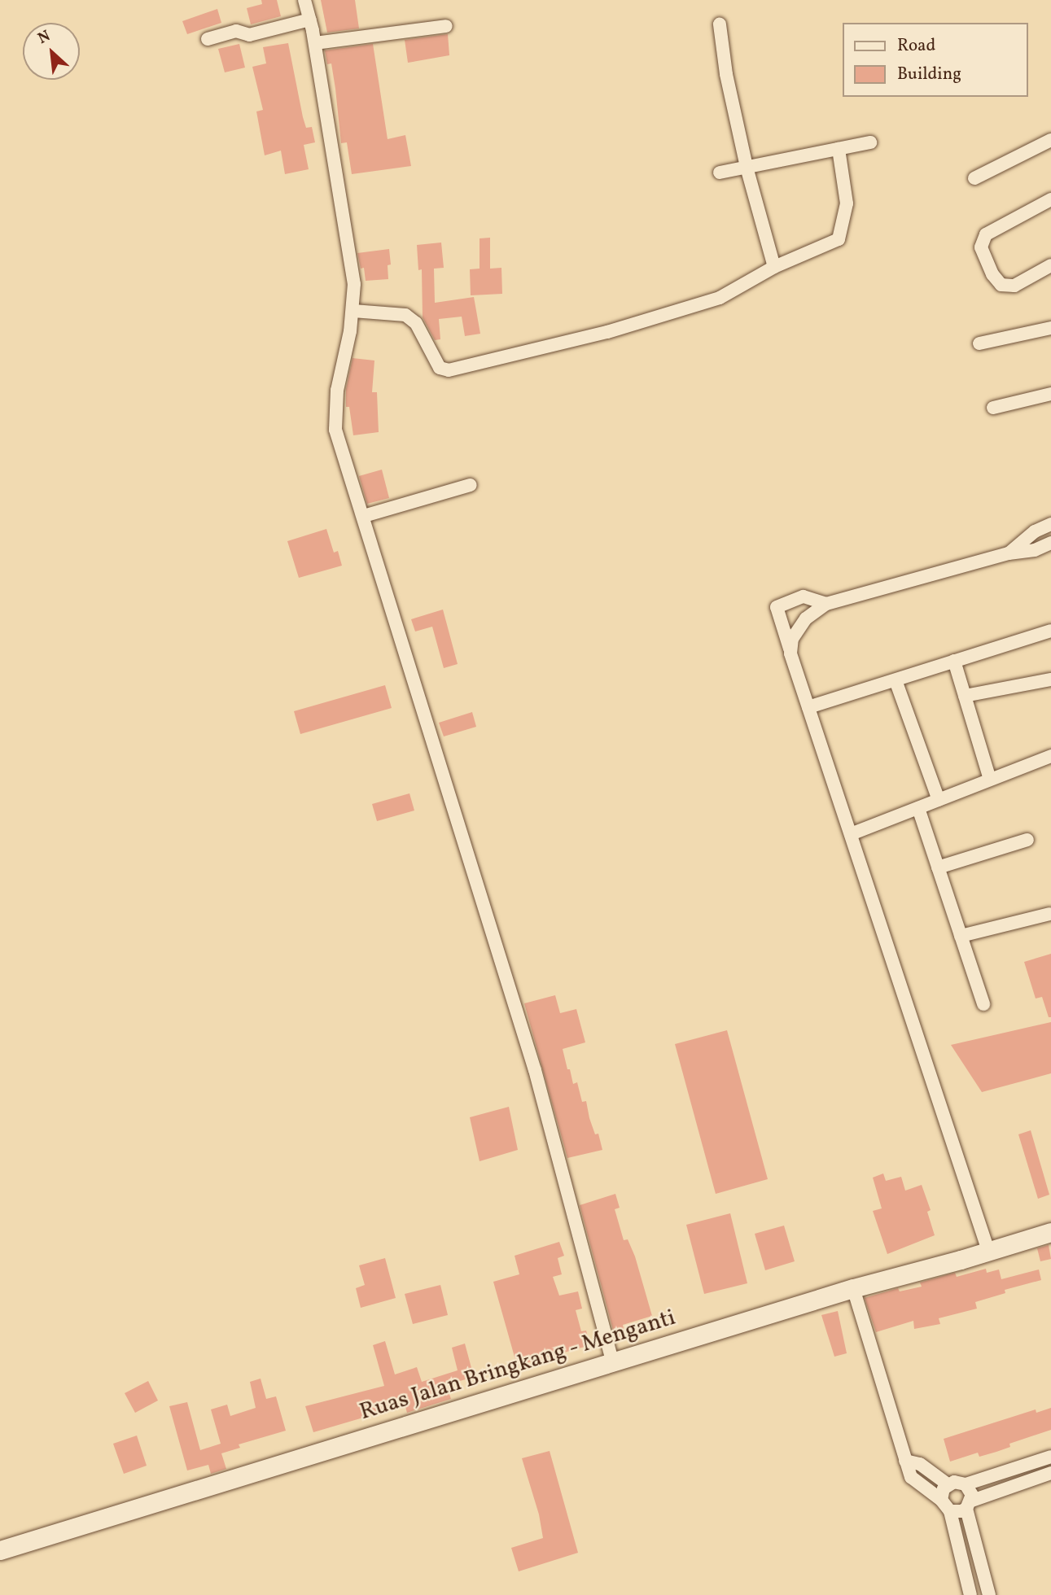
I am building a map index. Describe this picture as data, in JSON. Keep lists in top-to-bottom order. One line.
{"streets":{"main road":["Ruas Jalan Bringkang - Menganti"]},"legend":["Road","Building"],"north":"top left"}
